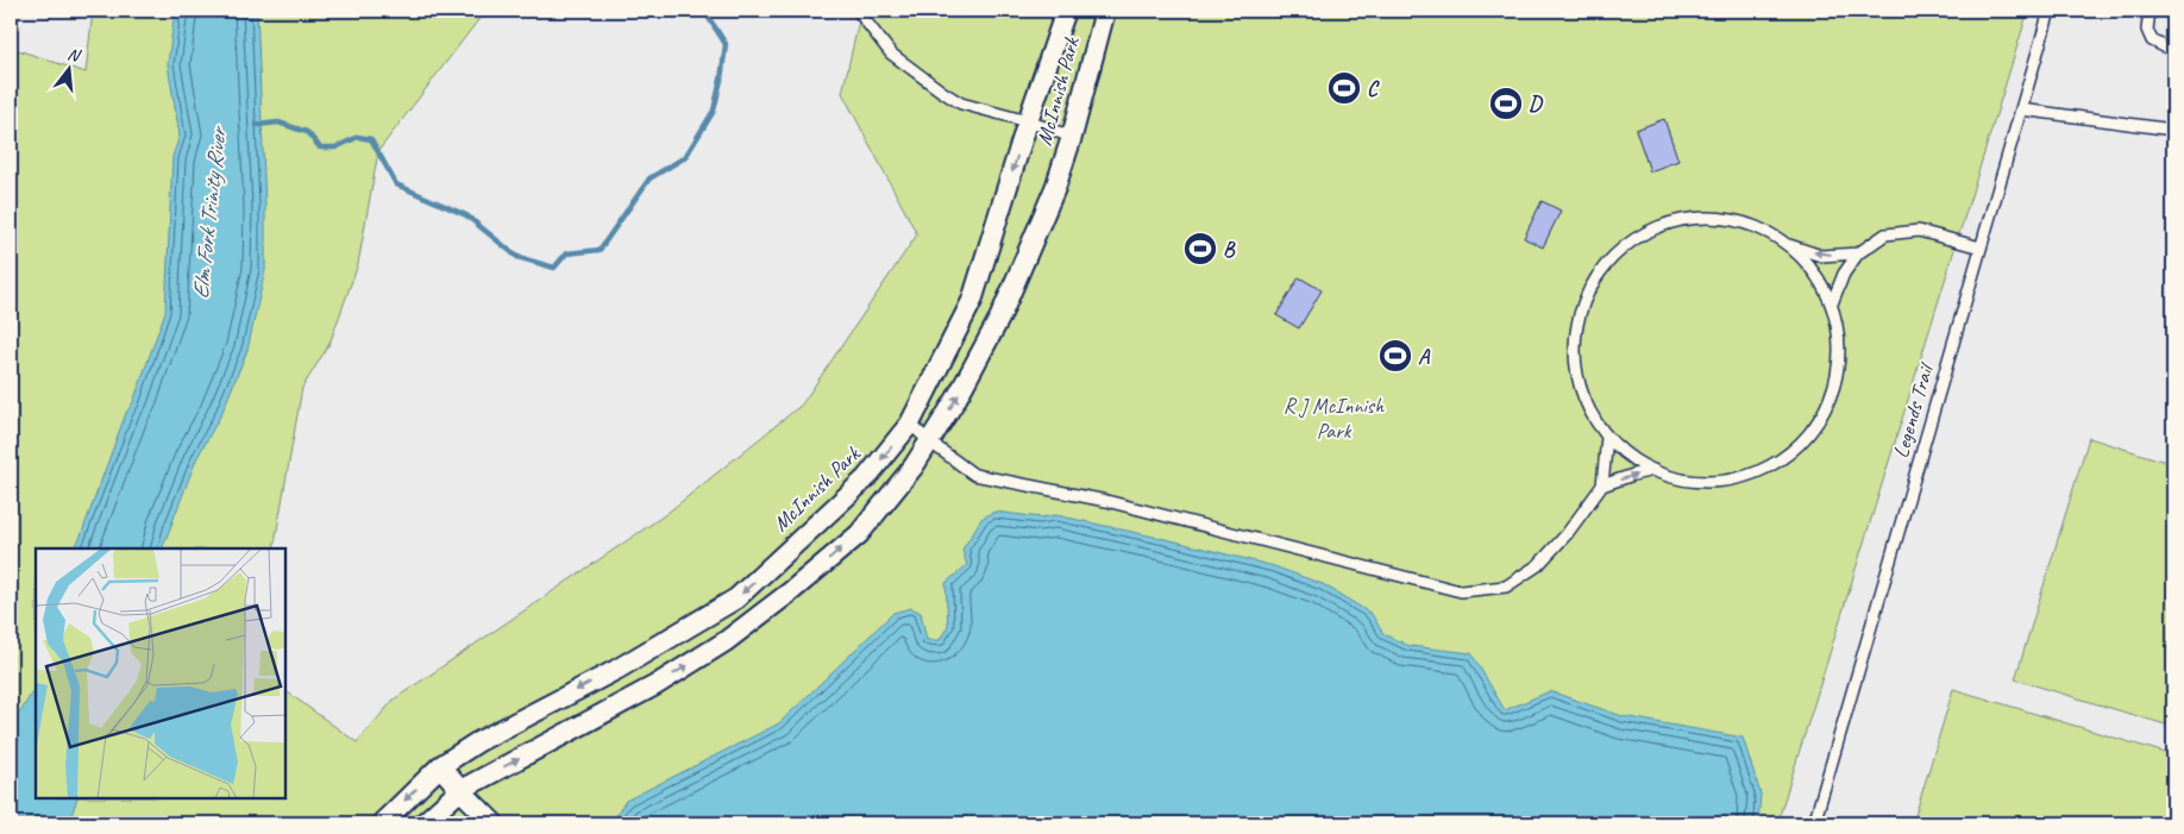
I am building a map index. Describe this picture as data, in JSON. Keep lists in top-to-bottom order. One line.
{"streets":{"street":["McInnish Park"],"lane":["Legends Trail"]},"water":["Elm Fork Trinity River"],"parks":["R J McInnish Park"],"places":{"sports":["C","D","B","A"]},"north":"top"}
